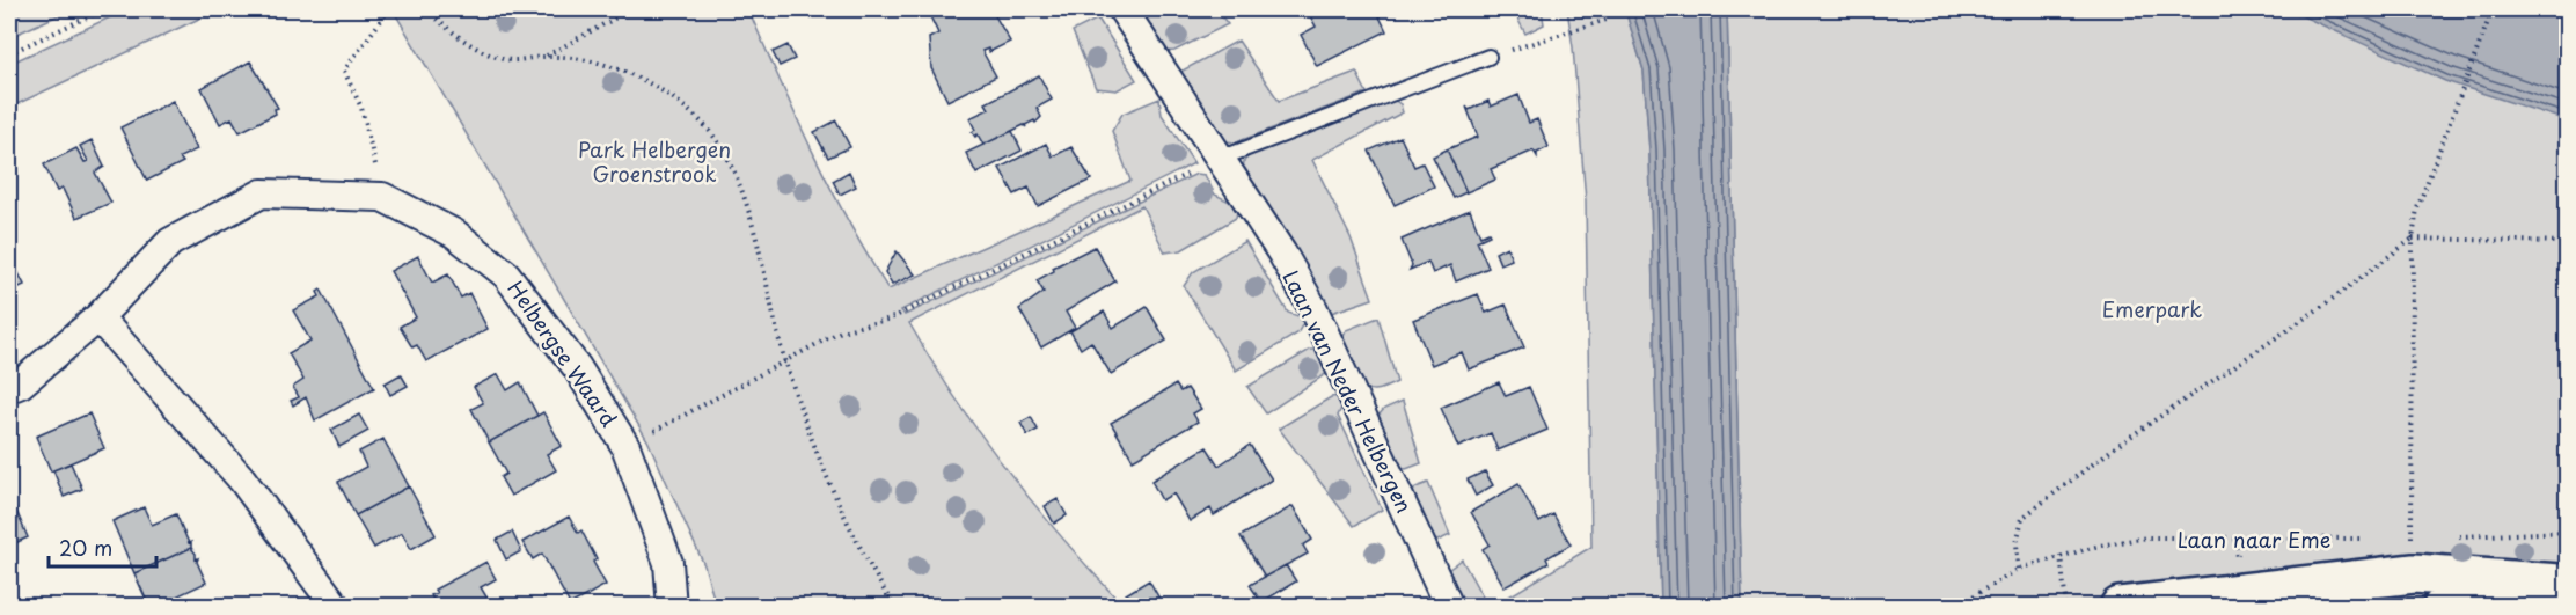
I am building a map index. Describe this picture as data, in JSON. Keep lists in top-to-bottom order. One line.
{"streets":{"street":["Helbergse Waard","Laan van Neder Helbergen","Laan naar Eme"]},"parks":["Park Helbergen Groenstrook","Emerpark"],"scale_bar":"20 m"}
